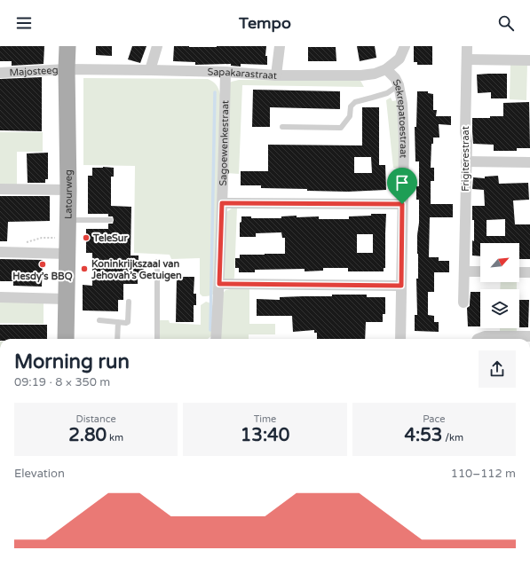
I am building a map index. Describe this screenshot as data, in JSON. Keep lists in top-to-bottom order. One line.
{"streets":{"main road":["Latourweg"],"street":["Majosteeg","Sapakarastraat","Sekrepatoestraat","Sagoewenkestraat","Frigiterestraat"]},"crossings":[["Majosteeg","Sapakarastraat"],["Majosteeg","Latourweg"],["Sapakarastraat","Sekrepatoestraat"],["Sapakarastraat","Sagoewenkestraat"],["Sapakarastraat","Latourweg"]],"places":["TeleSur","Hesdy’s BBQ","Koninkrijkszaal van Jehovah’s Getuigen"],"north":"top right","page":{"header":"Tempo","heading":["Morning run","09:19 · 8 × 350 m"],"stats":[["Distance","2.80 km"],["Time","13:40"],["Pace","4:53 /km"]],"chart":["Elevation","110–112 m"]}}
